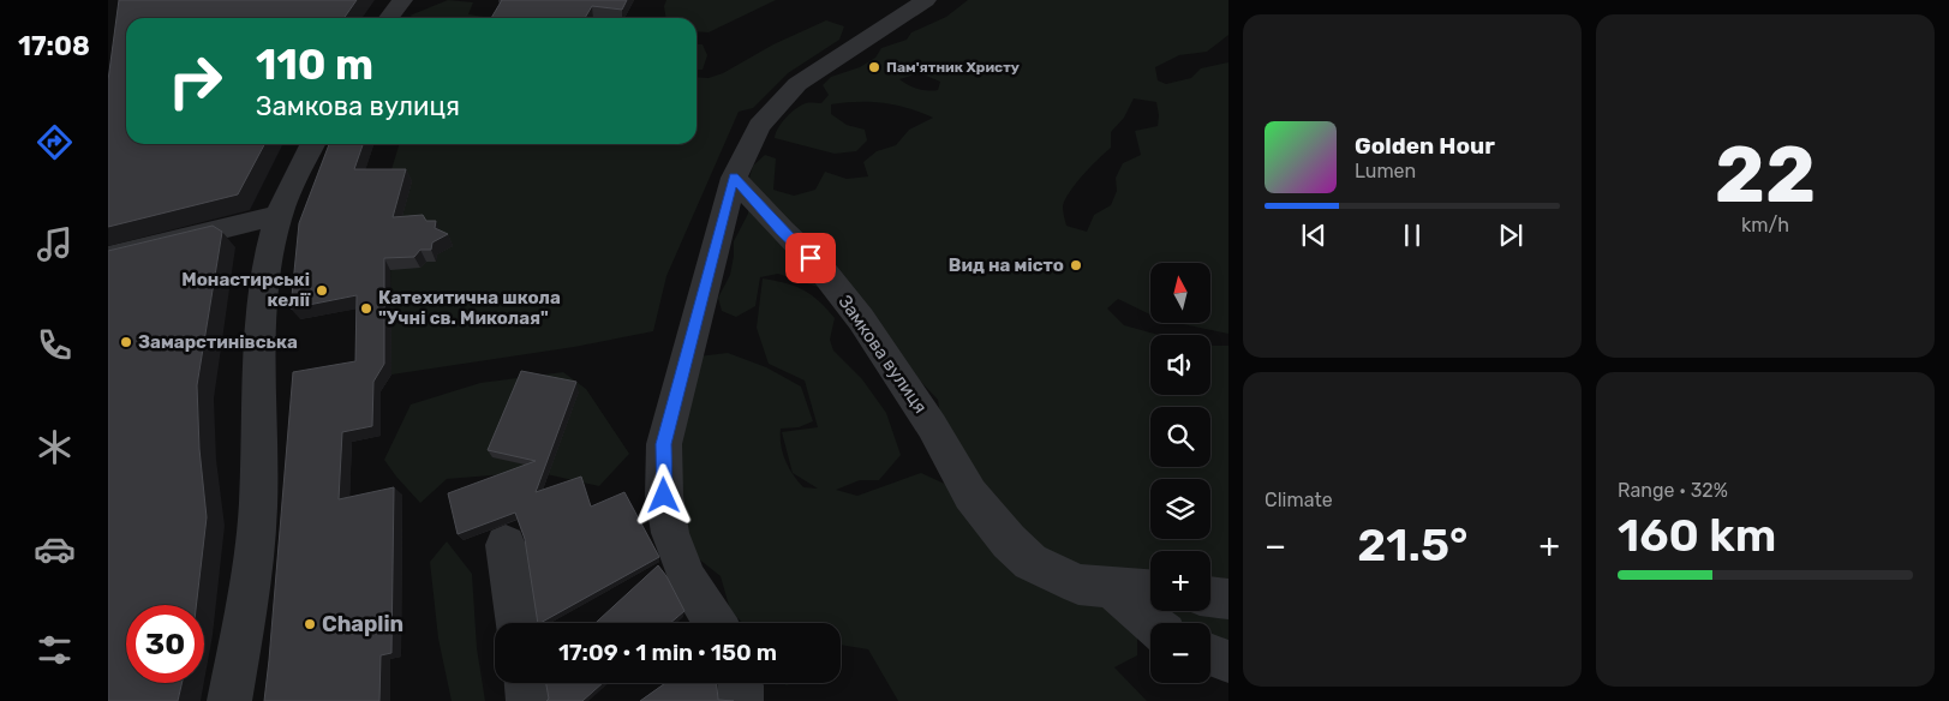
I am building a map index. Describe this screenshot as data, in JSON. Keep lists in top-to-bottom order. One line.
{"streets":{"street":["Замкова вулиця"]},"places":["Пам'ятник Христу","Вид на місто","Монастирські келії","Катехитична школа \"Учні св. Миколая\"","Замарстинівська","Chaplin"],"north":"top","page":{"tabs":"17:08","tile":[["22","km/h"],"Climate",["Range · 32%","160 km"]],"turn":["110 m","Замкова вулиця"],"song":["Golden Hour","Lumen"],"map_buttons":["+","−"],"heat":["−","21.5°","+"],"limit":"30","trip":"17:09 · 1 min · 150 m"}}
